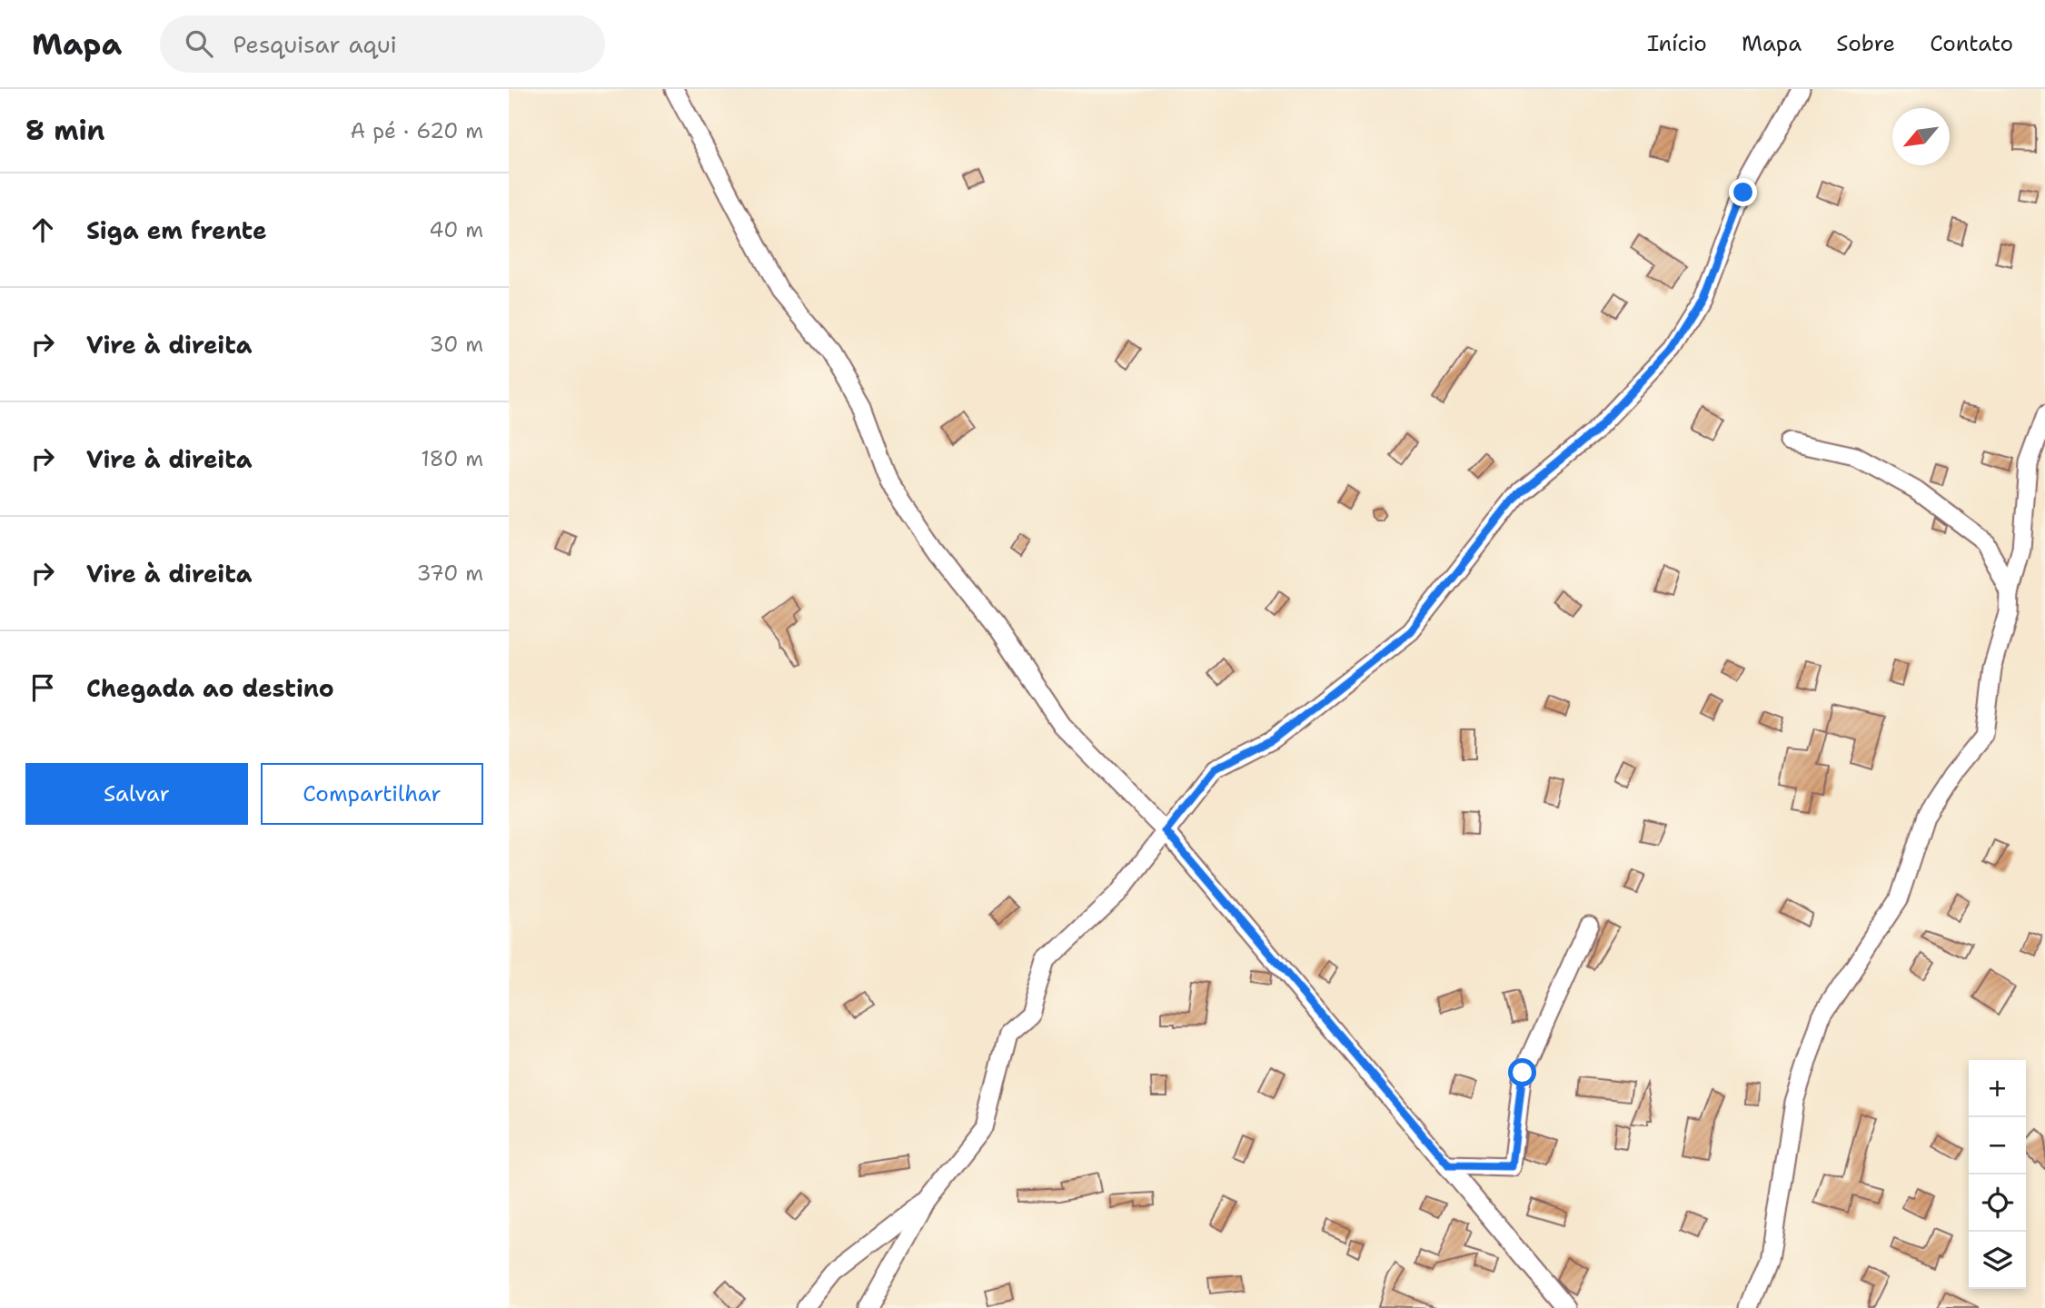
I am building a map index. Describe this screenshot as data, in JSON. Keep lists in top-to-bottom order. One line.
{"north":"bottom left","page":{"header":"Mapa","search":"Pesquisar aqui","nav":["Início","Mapa","Sobre","Contato"],"heading":["8 min","A pé · 620 m"],"list":[["Siga em frente","40 m"],["Vire à direita","30 m"],["Vire à direita","180 m"],["Vire à direita","370 m"],"Chegada ao destino"],"buttons":["Salvar","Compartilhar"],"map_buttons":["+","−"]}}
